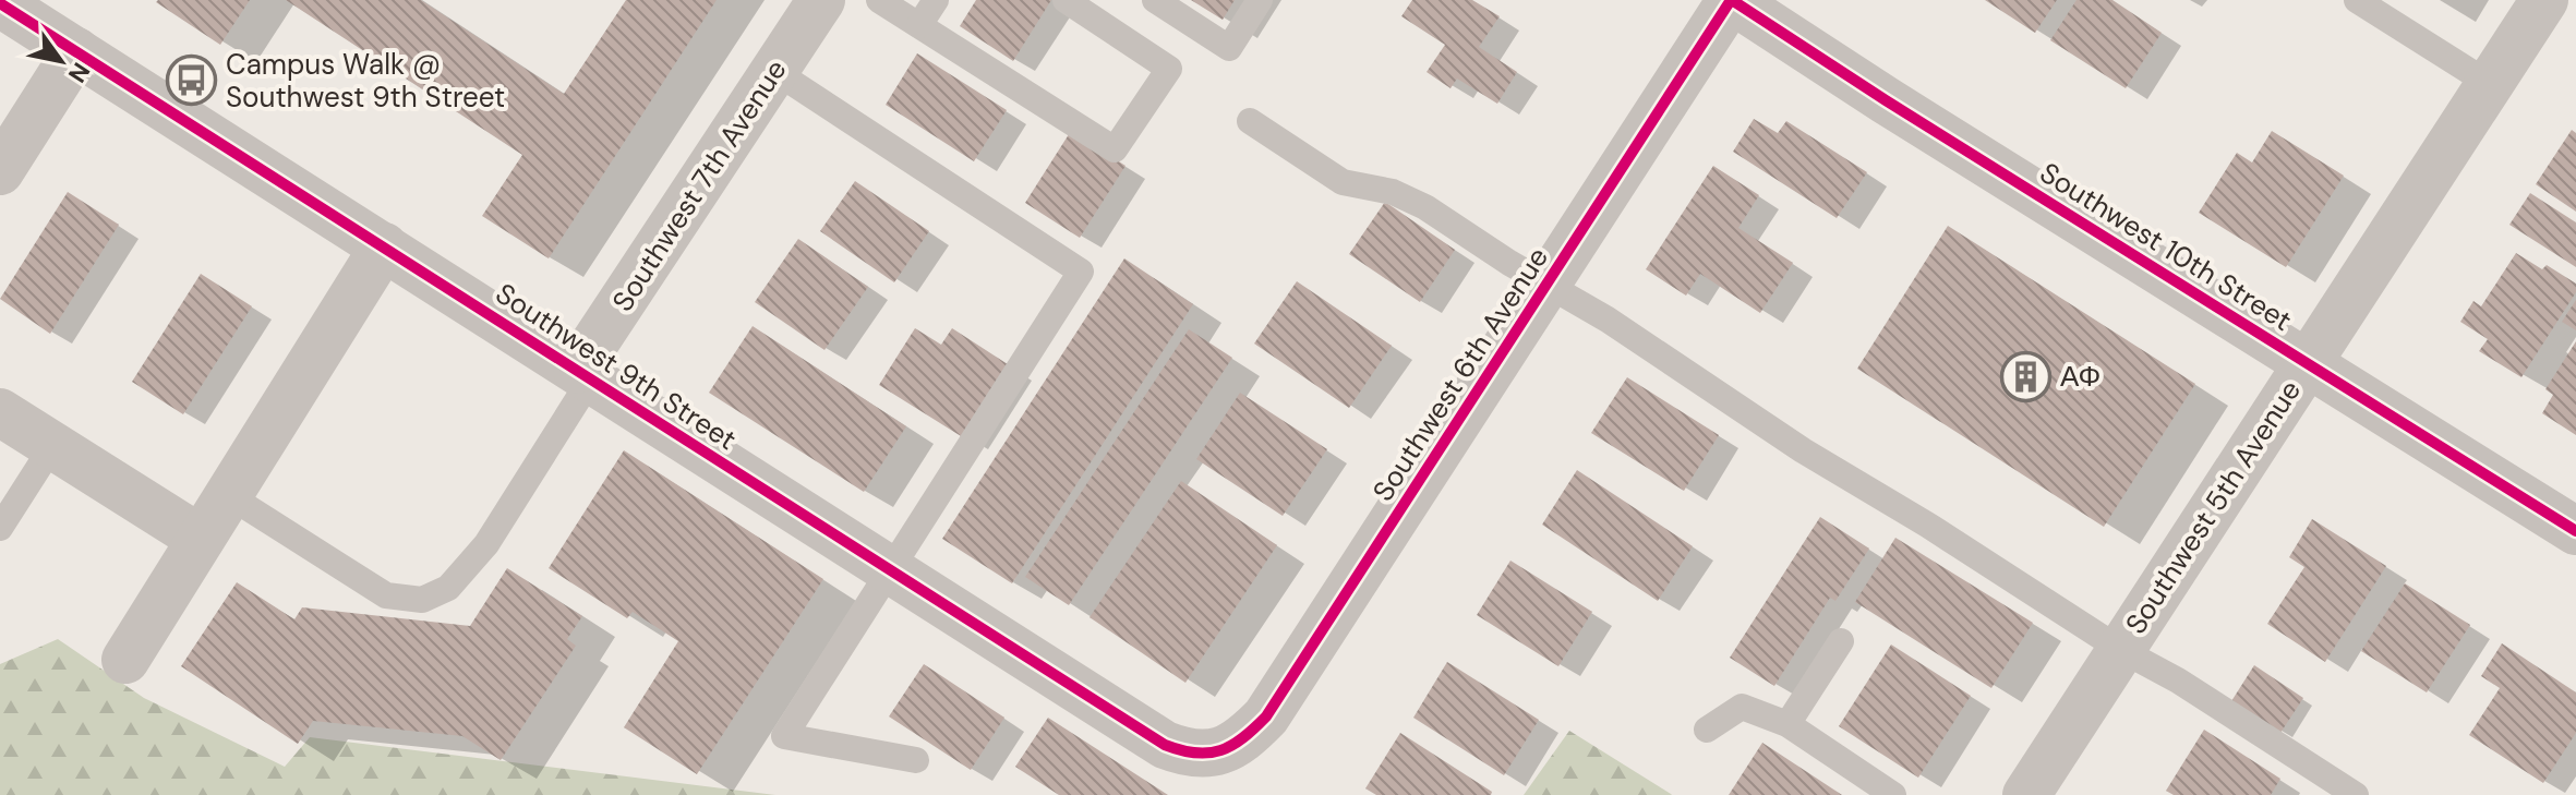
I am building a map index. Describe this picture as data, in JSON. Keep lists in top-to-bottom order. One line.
{"streets":{"street":["Southwest 7th Avenue","Southwest 10th Street","Southwest 9th Street","Southwest 6th Avenue","Southwest 5th Avenue"]},"crossings":[["Southwest 7th Avenue","Southwest 9th Street"],["Southwest 10th Street","Southwest 6th Avenue"],["Southwest 10th Street","Southwest 5th Avenue"],["Southwest 9th Street","Southwest 6th Avenue"]],"places":{"bus stop":["Campus Walk @ Southwest 9th Street"],"building":["ΑΦ"]},"north":"bottom right"}
